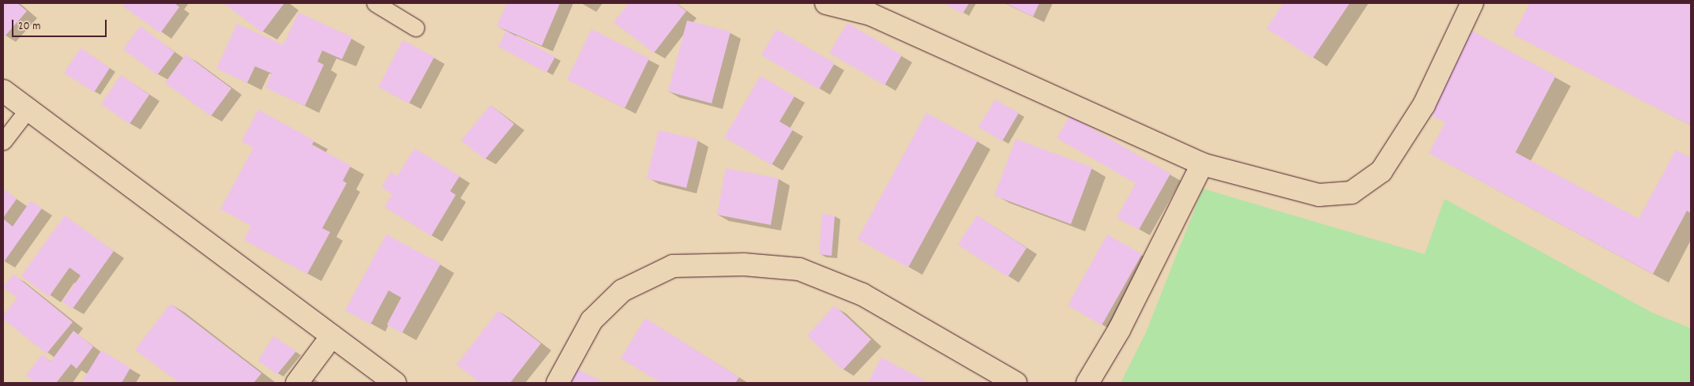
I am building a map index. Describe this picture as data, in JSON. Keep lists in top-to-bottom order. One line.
{"scale_bar":"20 m"}
